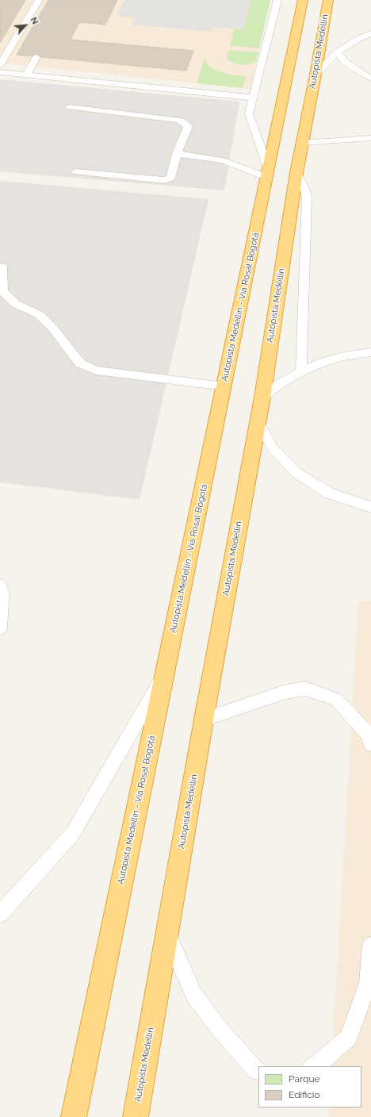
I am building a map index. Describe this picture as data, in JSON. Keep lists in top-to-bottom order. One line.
{"streets":{"highway":["Autopista Medellín","Autopista Medellín - Vía Rosal Bogotá"]},"legend":["Parque","Edificio"],"north":"top right"}
